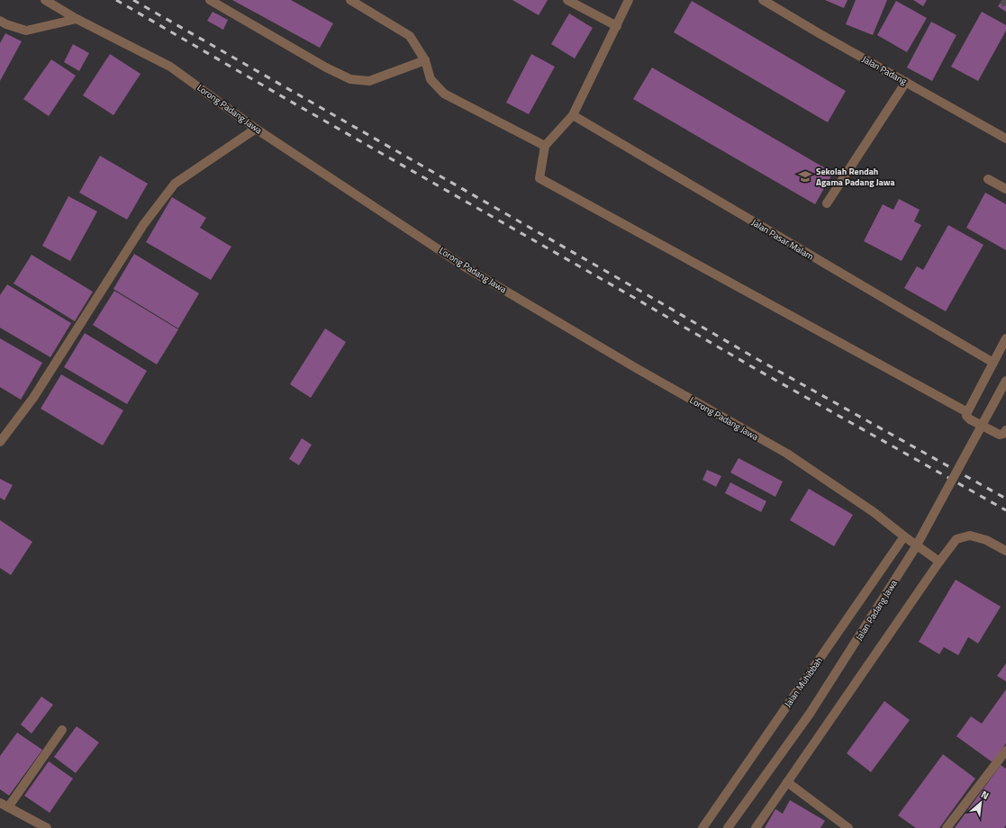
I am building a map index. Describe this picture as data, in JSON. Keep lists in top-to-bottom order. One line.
{"streets":{"street":["Jalan Padang","Lorong Padang Jawa","Jalan Pasar Malam","Jalan Padang Jawa","Jalan Muhibbah"]},"crossings":[["Lorong Padang Jawa","Jalan Muhibbah"]],"places":{"school or university":["Sekolah Rendah Agama Padang Jawa"]},"north":"top right"}
